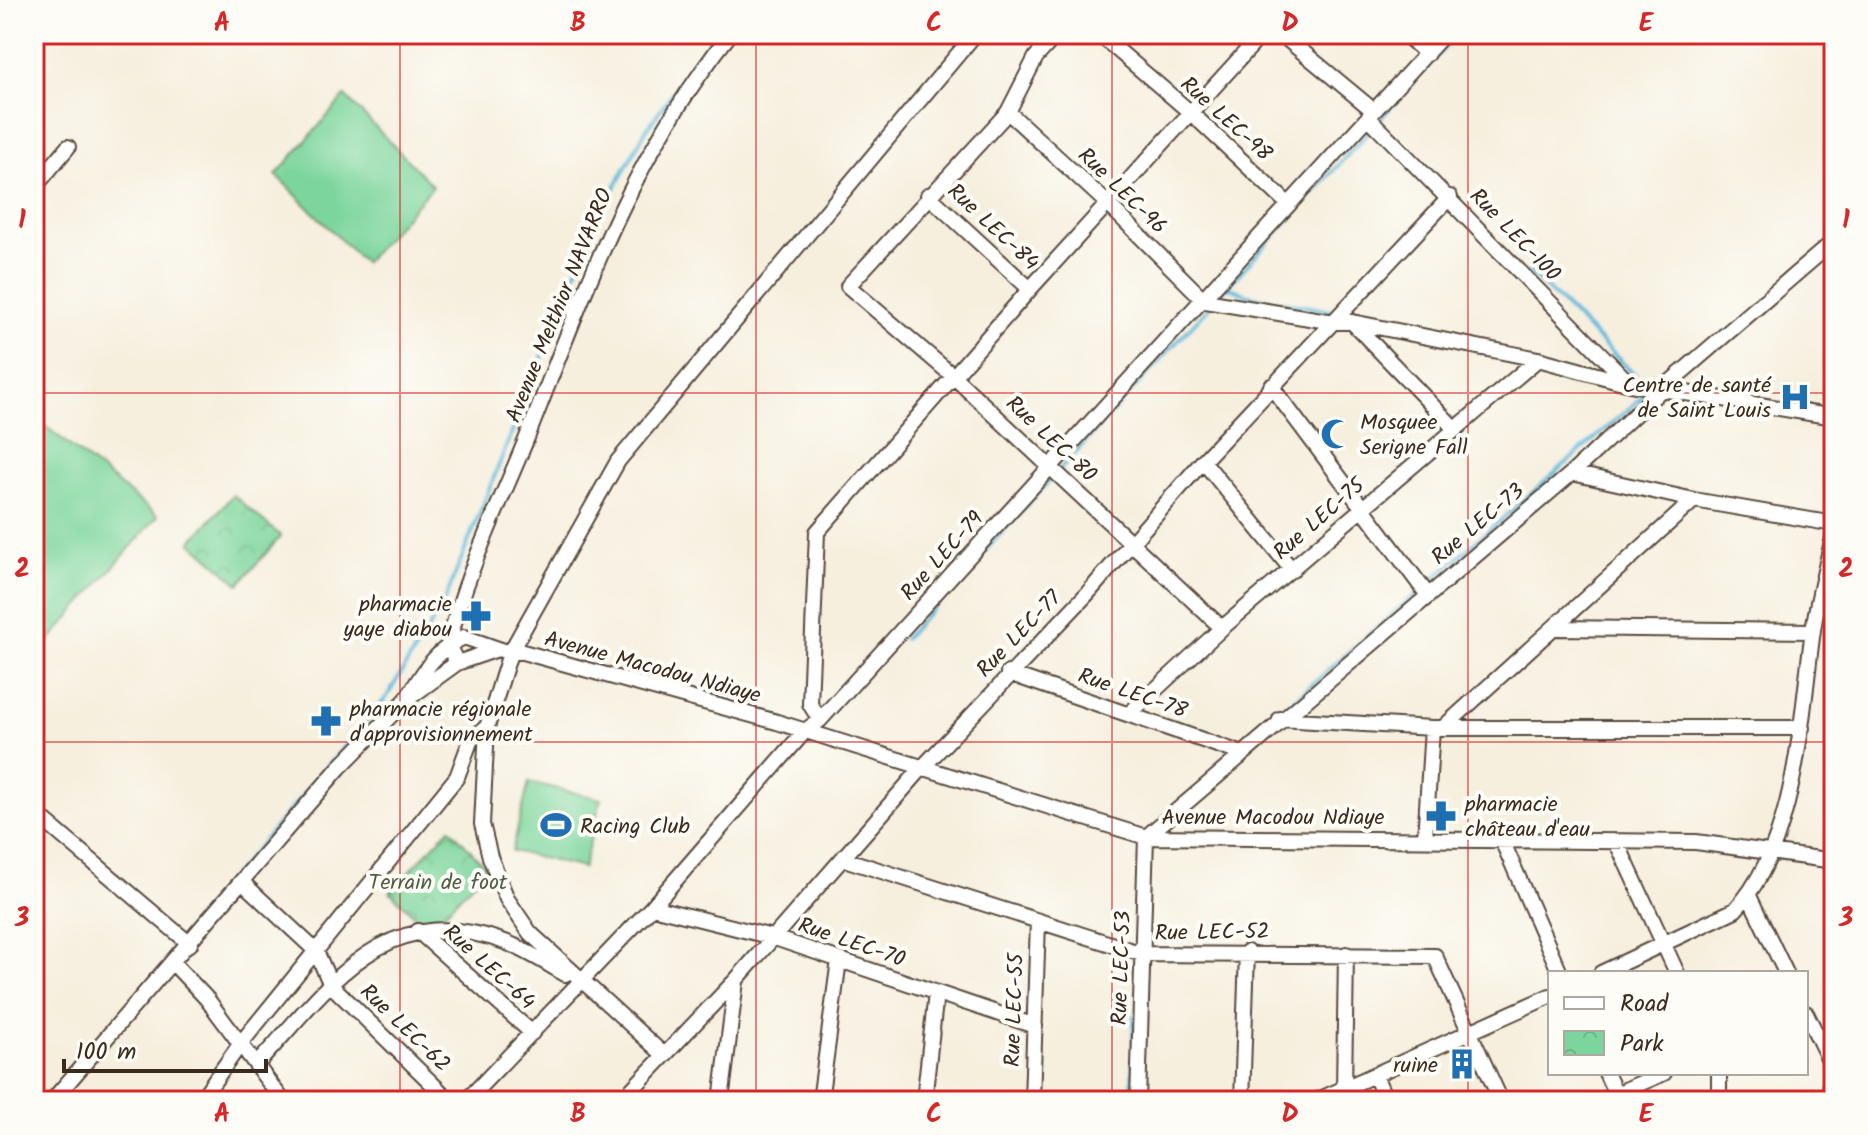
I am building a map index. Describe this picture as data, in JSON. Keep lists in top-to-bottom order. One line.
{"streets":{"street":["Rue LEC-98","Rue LEC-96","Rue LEC-84","Rue LEC-100","Avenue Melthior NAVARRO","Rue LEC-80","Rue LEC-75","Rue LEC-73","Rue LEC-79","Rue LEC-77","Avenue Macodou Ndiaye","Rue LEC-78","Rue LEC-52","Rue LEC-70","Rue LEC-64","Rue LEC-53","Rue LEC-55","Rue LEC-62"]},"crossings":[["Rue LEC-98","Rue LEC-79"],["Rue LEC-96","Rue LEC-79"],["Rue LEC-84","Rue LEC-80"],["Rue LEC-100","Rue LEC-79"],["Rue LEC-100","Rue LEC-77"],["Rue LEC-80","Rue LEC-75"],["Rue LEC-80","Rue LEC-79"],["Rue LEC-80","Rue LEC-77"],["Rue LEC-75","Rue LEC-78"],["Rue LEC-73","Avenue Macodou Ndiaye"],["Rue LEC-73","Rue LEC-78"],["Rue LEC-73","Rue LEC-53"],["Rue LEC-79","Avenue Macodou Ndiaye"],["Rue LEC-79","Rue LEC-70"],["Rue LEC-79","Rue LEC-64"],["Rue LEC-77","Avenue Macodou Ndiaye"],["Rue LEC-77","Rue LEC-78"],["Rue LEC-77","Rue LEC-52"],["Rue LEC-77","Rue LEC-70"],["Avenue Macodou Ndiaye","Rue LEC-53"],["Rue LEC-52","Rue LEC-53"],["Rue LEC-52","Rue LEC-55"],["Rue LEC-70","Rue LEC-55"]],"parks":["Terrain de foot"],"places":{"hospital":["Centre de santé de Saint Louis"],"mosque":["Mosquee Serigne Fall"],"pharmacy":["pharmacie yaye diabou","pharmacie régionale d'approvisionnement","pharmacie château d'eau"],"sports":["Racing Club"],"building":["ruine"]},"legend":["Road","Park"],"scale_bar":"100 m","grid":{"columns":["A","B","C","D","E"],"rows":["1","2","3"]}}
